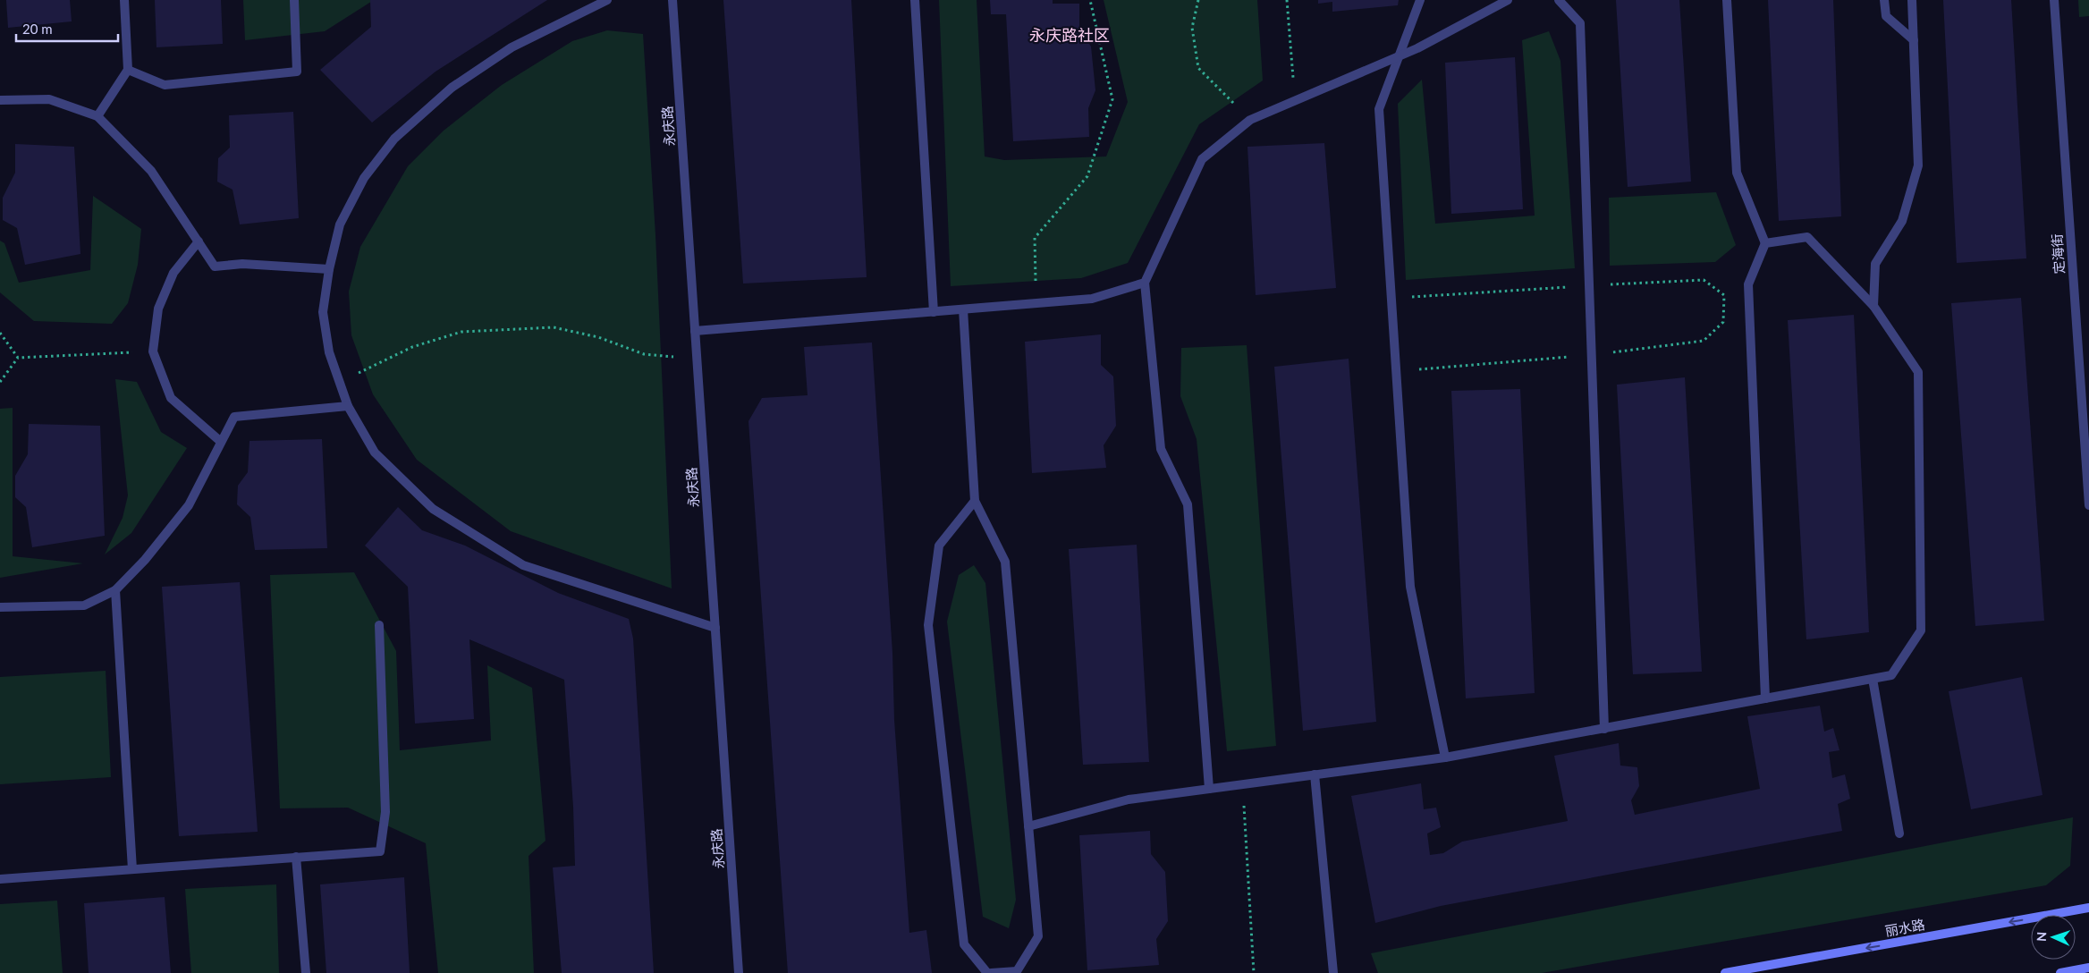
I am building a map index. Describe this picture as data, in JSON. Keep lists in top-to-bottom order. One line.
{"streets":{"main road":["丽水路"],"street":["永庆路","定海街"]},"one_way":["丽水路"],"districts":["永庆路社区"],"scale_bar":"20 m","north":"left"}
